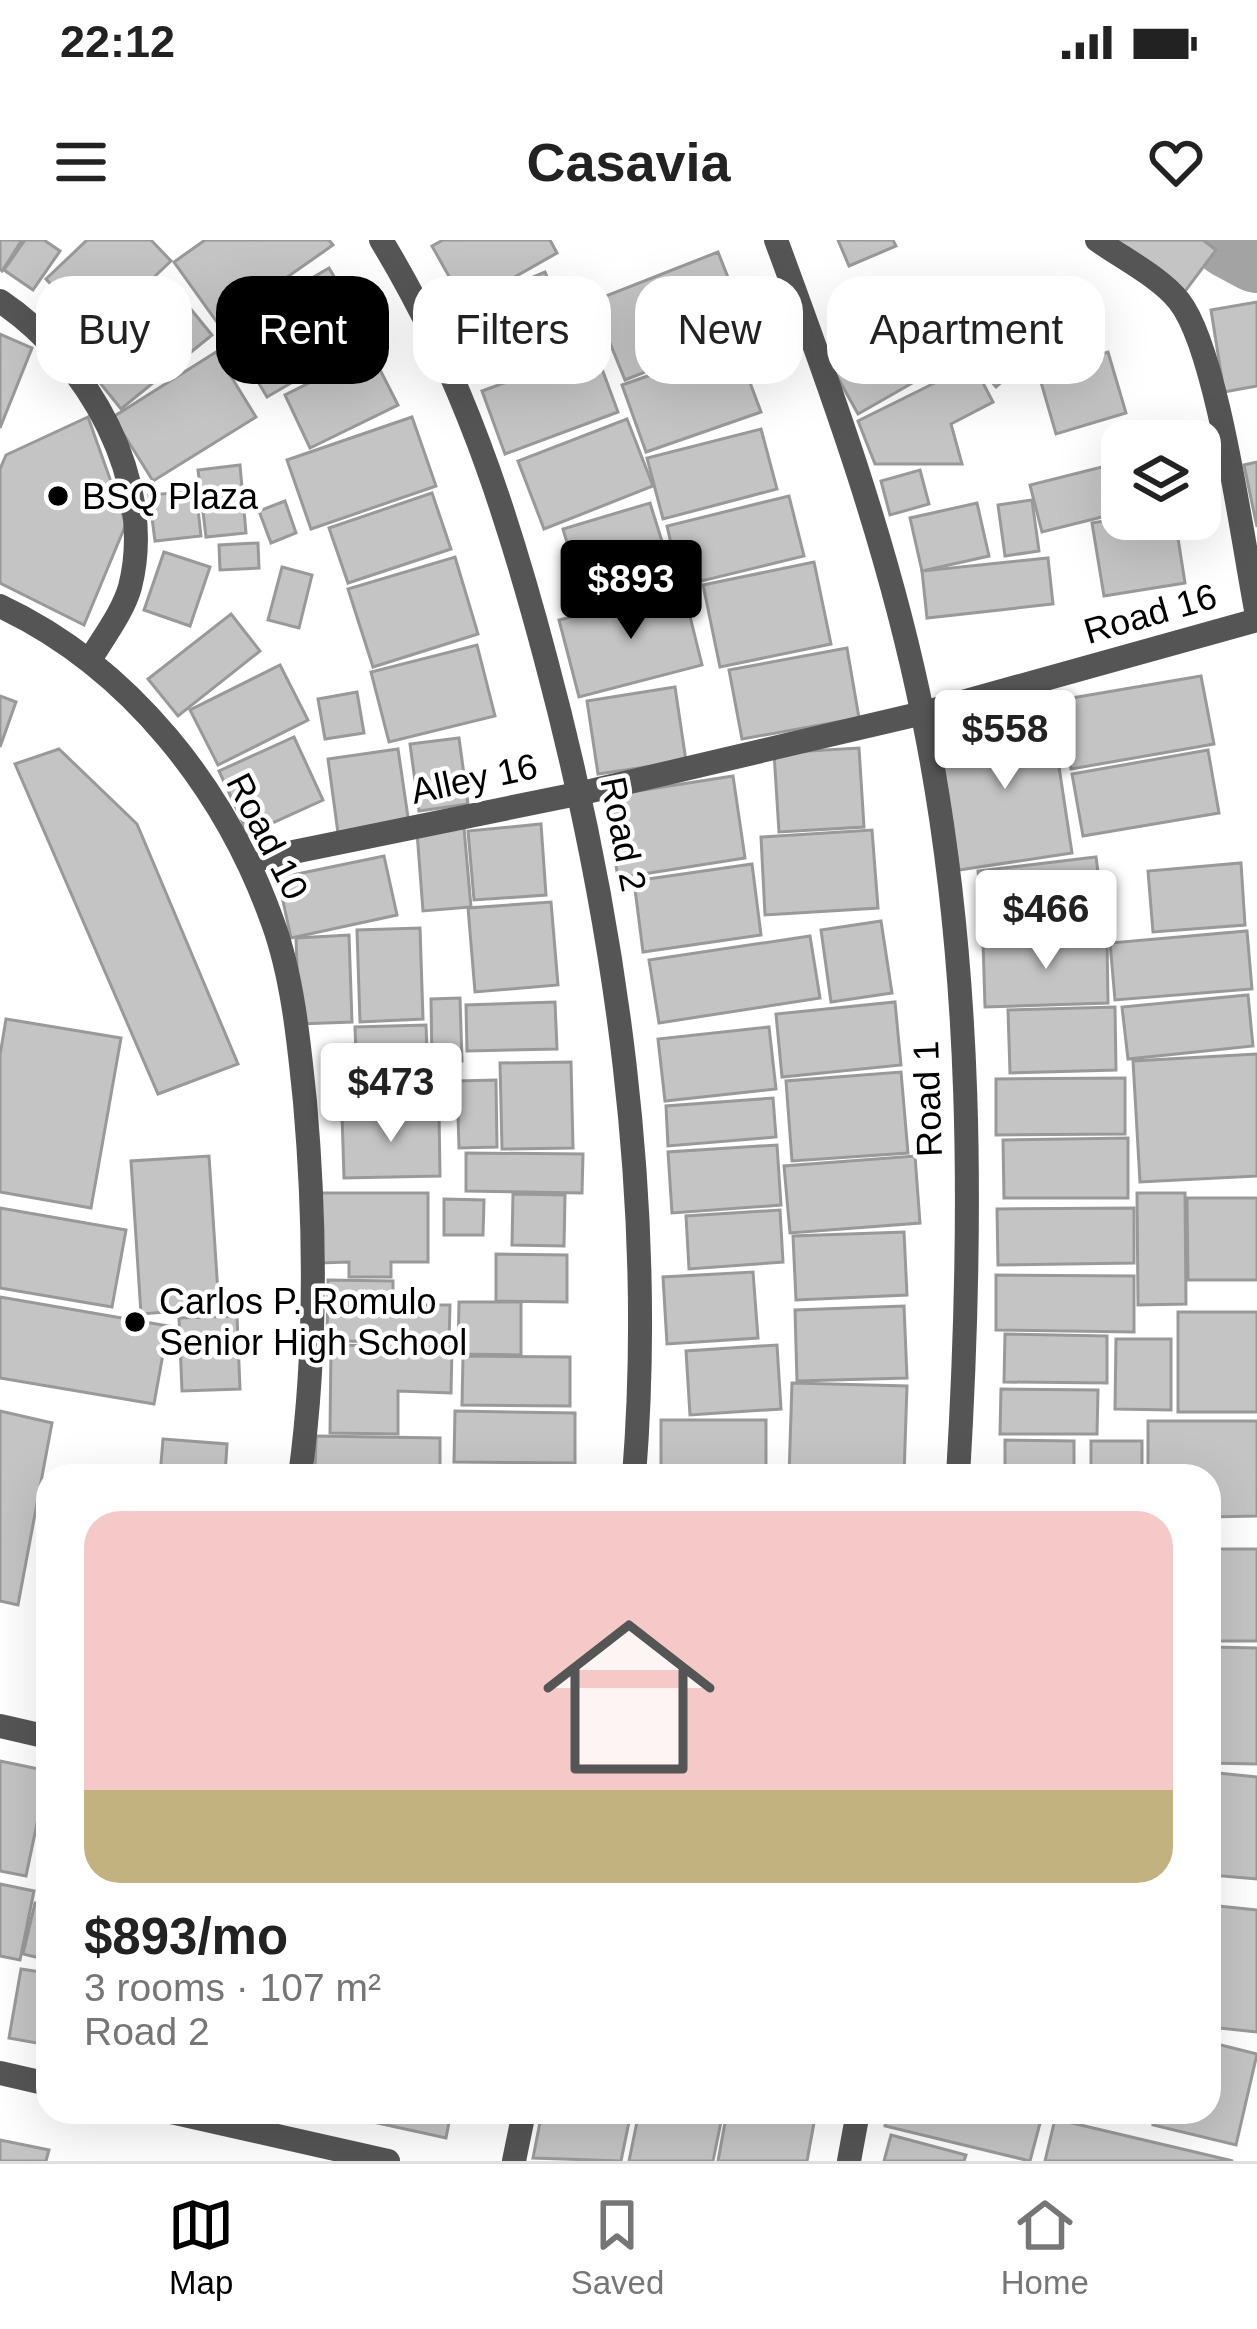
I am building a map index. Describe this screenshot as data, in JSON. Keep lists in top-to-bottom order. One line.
{"streets":{"street":["Road 16","Alley 16","Road 2","Road 10","Road 1"]},"crossings":[["Road 16","Alley 16"],["Road 16","Road 1"],["Alley 16","Road 2"],["Alley 16","Road 10"],["Alley 16","Road 1"]],"places":["BSQ Plaza","Carlos P. Romulo Senior High School"],"page":{"status":"22:12","header":"Casavia","chip":["Buy","Rent","Filters","New","Apartment"],"price":["$893","$558","$466","$473"],"list":[{"name":"$893/mo","note":"3 rooms · 107 m² · Road 2"}],"tabs":["Map","Saved","Home"]}}
